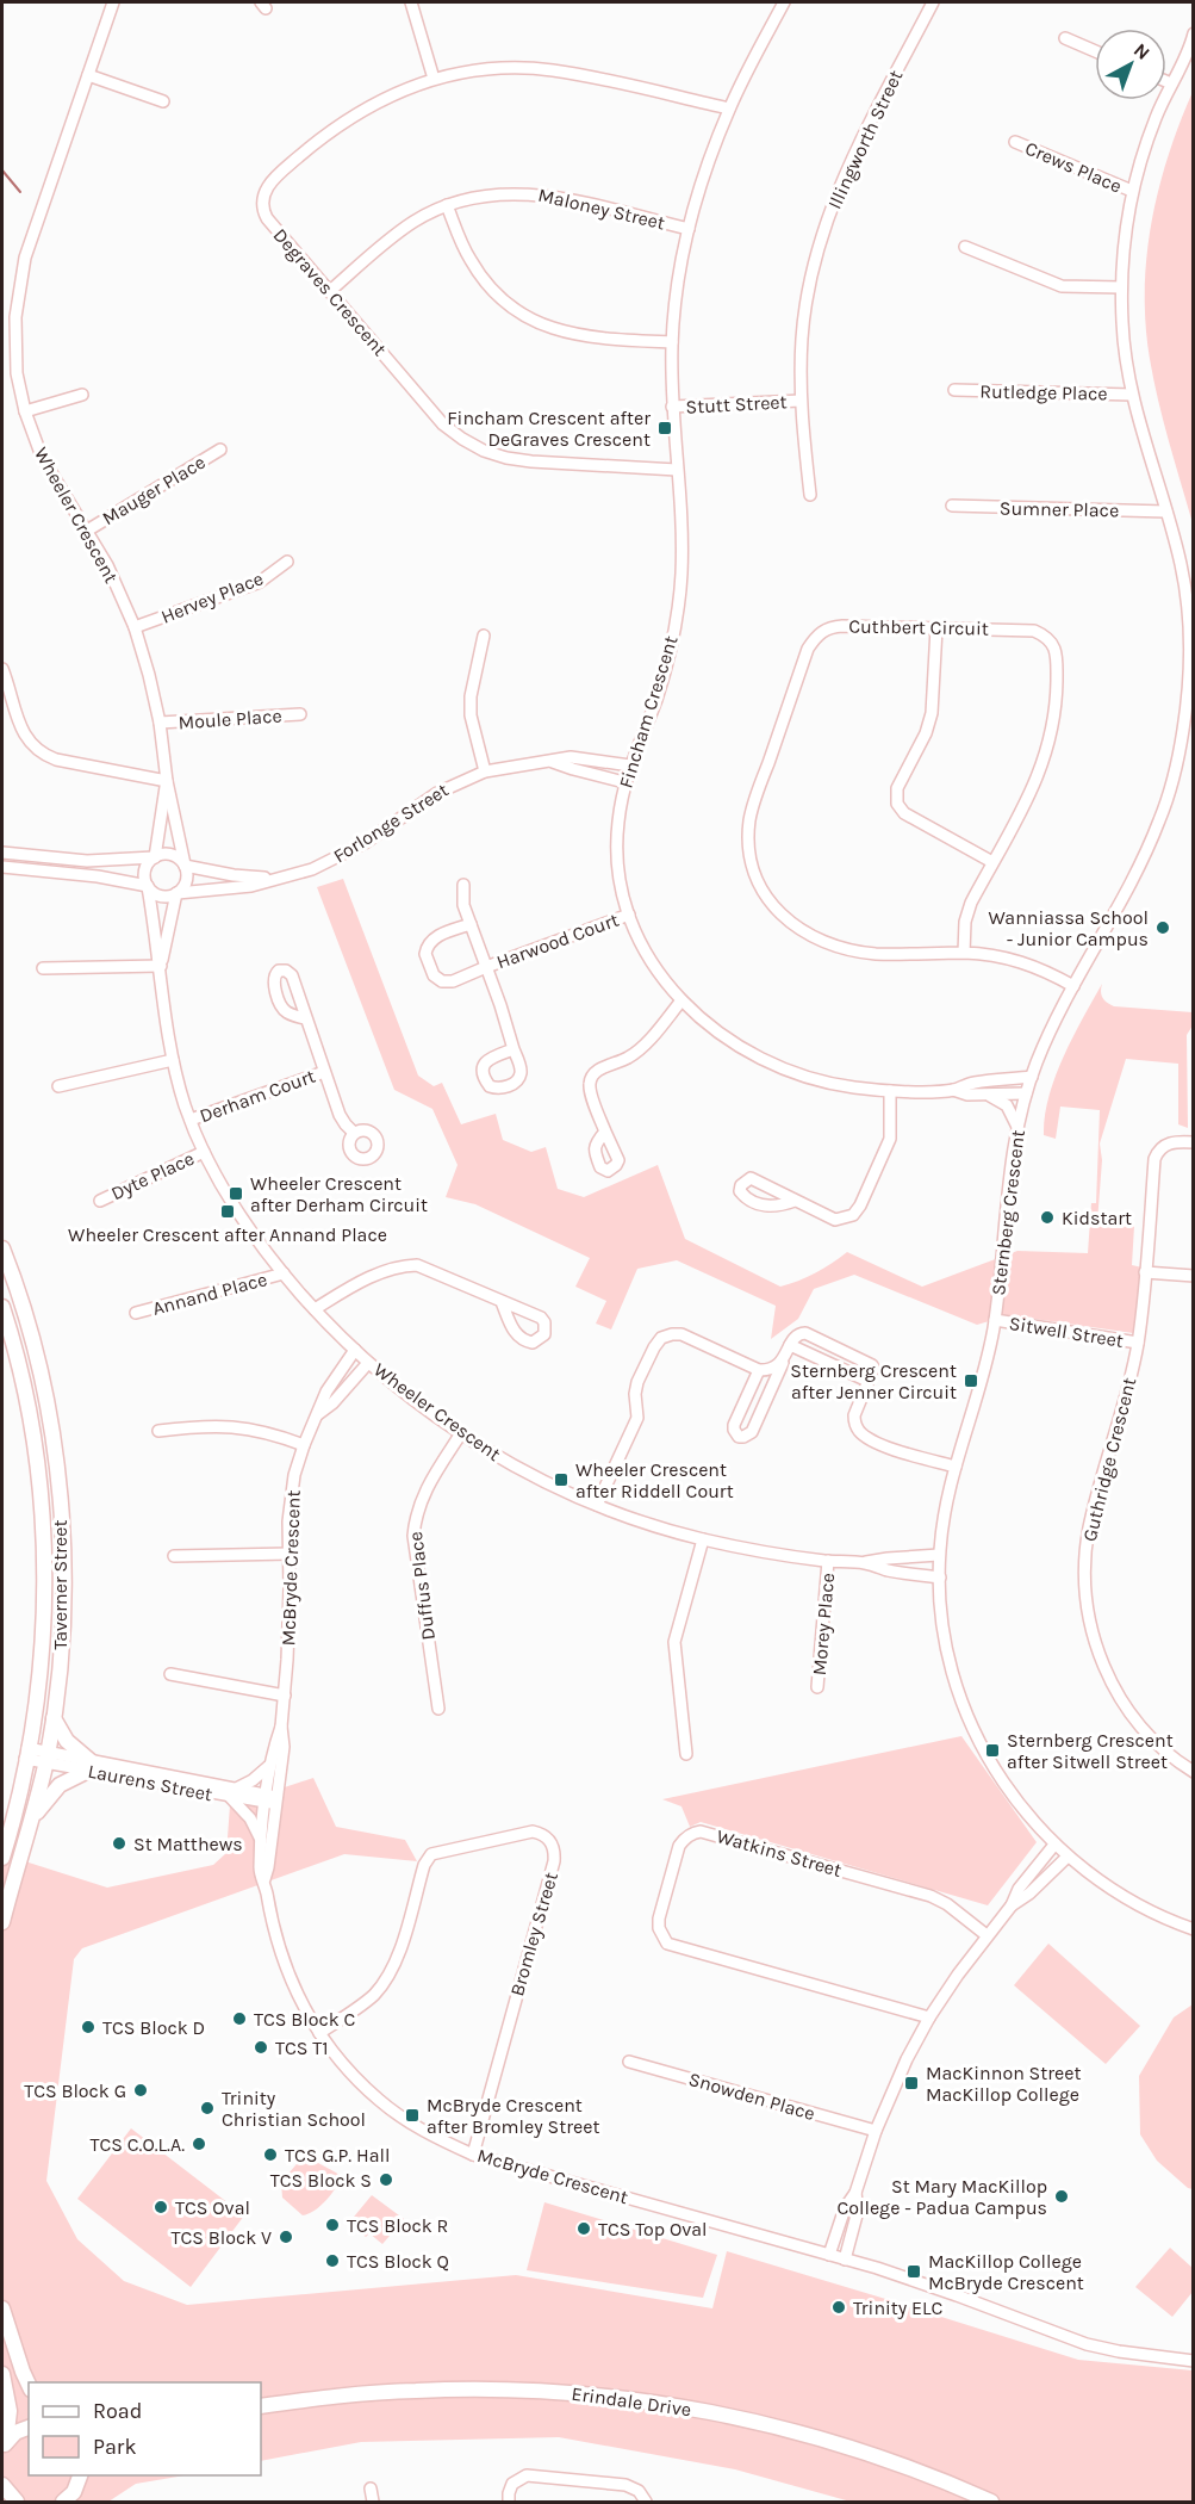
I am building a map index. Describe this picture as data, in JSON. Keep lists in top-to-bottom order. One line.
{"streets":{"main road":["Taverner Street","Erindale Drive"],"street":["Illingworth Street","Crews Place","Maloney Street","Degraves Crescent","Rutledge Place","Stutt Street","Mauger Place","Sumner Place","Wheeler Crescent","Hervey Place","Cuthbert Circuit","Fincham Crescent","Moule Place","Forlonge Street","Harwood Court","Derham Court","Dyte Place","Sternberg Crescent","Annand Place","Sitwell Street","Guthridge Crescent","McBryde Crescent","Duffus Place","Morey Place","Laurens Street","Watkins Street","Bromley Street","Snowden Place"]},"crossings":[["Illingworth Street","Stutt Street"],["Crews Place","Sternberg Crescent"],["Maloney Street","Degraves Crescent"],["Maloney Street","Fincham Crescent"],["Degraves Crescent","Fincham Crescent"],["Rutledge Place","Sternberg Crescent"],["Stutt Street","Fincham Crescent"],["Mauger Place","Wheeler Crescent"],["Sumner Place","Sternberg Crescent"],["Wheeler Crescent","Hervey Place"],["Wheeler Crescent","Moule Place"],["Wheeler Crescent","Forlonge Street"],["Wheeler Crescent","Derham Court"],["Wheeler Crescent","Dyte Place"],["Wheeler Crescent","Sternberg Crescent"],["Wheeler Crescent","Annand Place"],["Wheeler Crescent","McBryde Crescent"],["Wheeler Crescent","Duffus Place"],["Wheeler Crescent","Morey Place"],["Cuthbert Circuit","Sternberg Crescent"],["Fincham Crescent","Forlonge Street"],["Fincham Crescent","Harwood Court"],["Fincham Crescent","Sternberg Crescent"],["Sternberg Crescent","Sitwell Street"],["Sitwell Street","Guthridge Crescent"],["McBryde Crescent","Laurens Street"],["McBryde Crescent","Bromley Street"],["Taverner Street","Laurens Street"]],"places":{"transit":["Fincham Crescent after DeGraves Crescent","Wheeler Crescent after Derham Circuit","Wheeler Crescent after Annand Place","Sternberg Crescent after Jenner Circuit","Wheeler Crescent after Riddell Court","Sternberg Crescent after Sitwell Street","MacKinnon Street MacKillop College","McBryde Crescent after Bromley Street","MacKillop College McBryde Crescent"],"other":["Wanniassa School - Junior Campus","Kidstart","St Matthews","TCS Block C","TCS Block D","TCS T1","TCS Block G","Trinity Christian School","TCS C.O.L.A.","TCS G.P. Hall","TCS Block S","St Mary MacKillop College - Padua Campus","TCS Oval","TCS Block R","TCS Top Oval","TCS Block V","TCS Block Q","Trinity ELC"]},"legend":["Road","Park"],"north":"top right"}
